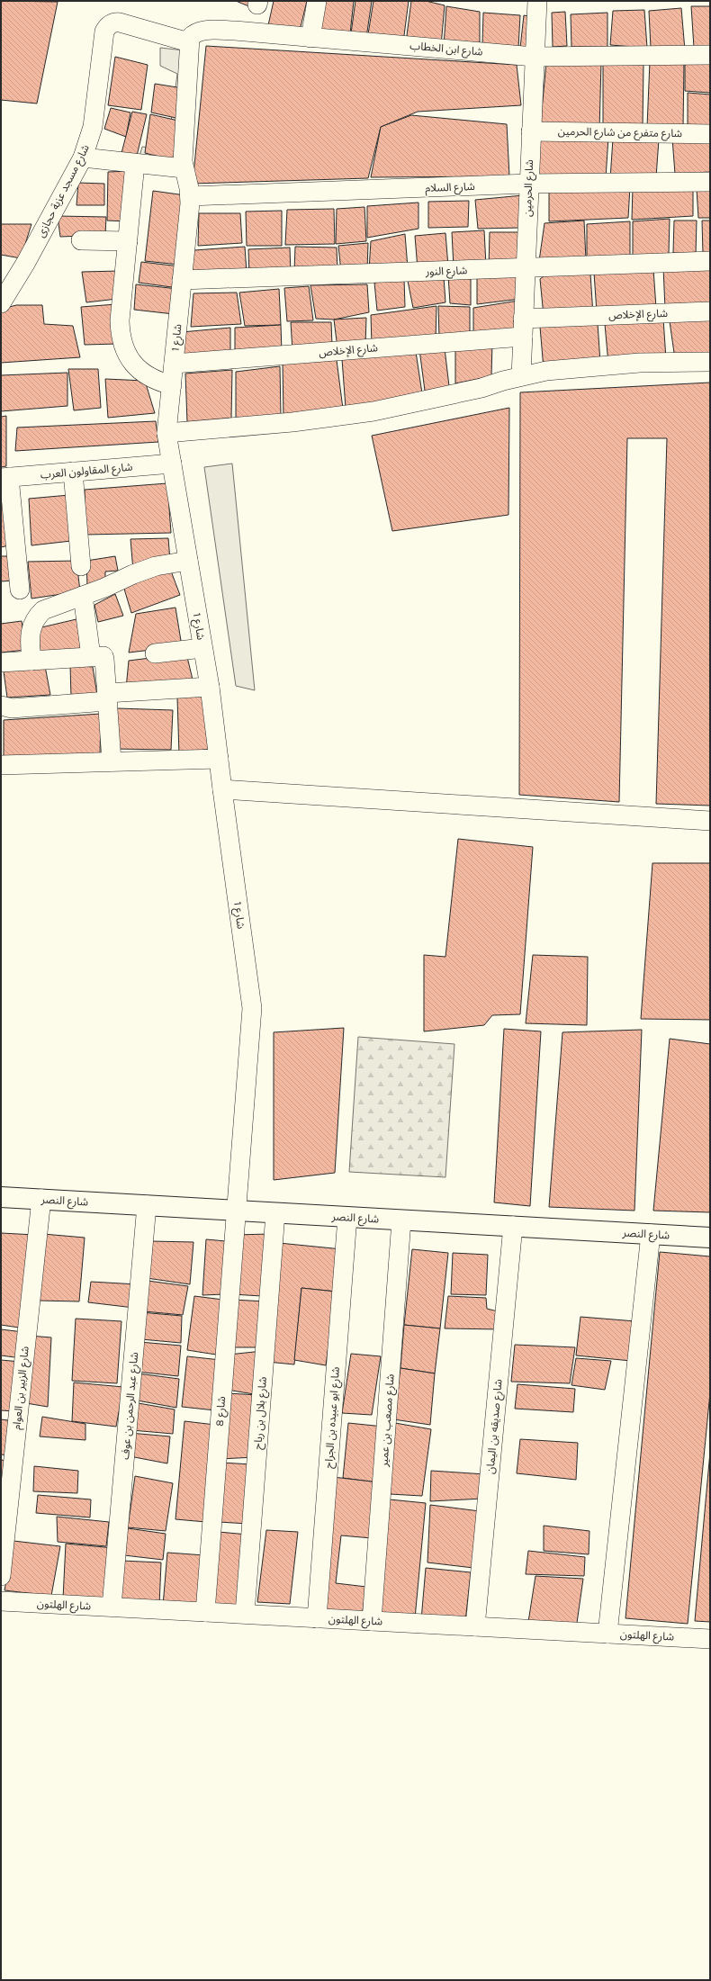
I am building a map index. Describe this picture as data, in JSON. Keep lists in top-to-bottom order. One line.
{"streets":{"street":["شارع ابن الخطاب","شارع متفرع من شارع الحرمين","شارع السلام","شارع الحرمين","شارع مسجد عزبة حجازى","شارع النور","شارع الإخلاص","شارع 1","شارع المقاولون العرب","شارع النصر","شارع الزبير بن العوام","شارع عبد الرحمن بن عوف","شارع 8","شارع بلال بن رباح","شارع ابو عبيده بن الجراح","شارع مصعب بن عمير","شارع صديقه بن اليمان","شارع الهلتون"]},"crossings":[["شارع ابن الخطاب","شارع الحرمين"],["شارع ابن الخطاب","شارع مسجد عزبة حجازى"],["شارع ابن الخطاب","شارع 1"],["شارع متفرع من شارع الحرمين","شارع الحرمين"],["شارع السلام","شارع الحرمين"],["شارع السلام","شارع 1"],["شارع الحرمين","شارع النور"],["شارع الحرمين","شارع الإخلاص"],["شارع مسجد عزبة حجازى","شارع 1"],["شارع النور","شارع 1"],["شارع الإخلاص","شارع 1"],["شارع 1","شارع المقاولون العرب"],["شارع 1","شارع النصر"],["شارع 1","شارع 8"],["شارع النصر","شارع الزبير بن العوام"],["شارع النصر","شارع عبد الرحمن بن عوف"],["شارع النصر","شارع 8"],["شارع النصر","شارع بلال بن رباح"],["شارع النصر","شارع ابو عبيده بن الجراح"],["شارع النصر","شارع مصعب بن عمير"],["شارع النصر","شارع صديقه بن اليمان"],["شارع عبد الرحمن بن عوف","شارع الهلتون"],["شارع 8","شارع الهلتون"],["شارع بلال بن رباح","شارع الهلتون"],["شارع ابو عبيده بن الجراح","شارع الهلتون"],["شارع مصعب بن عمير","شارع الهلتون"],["شارع صديقه بن اليمان","شارع الهلتون"]]}
